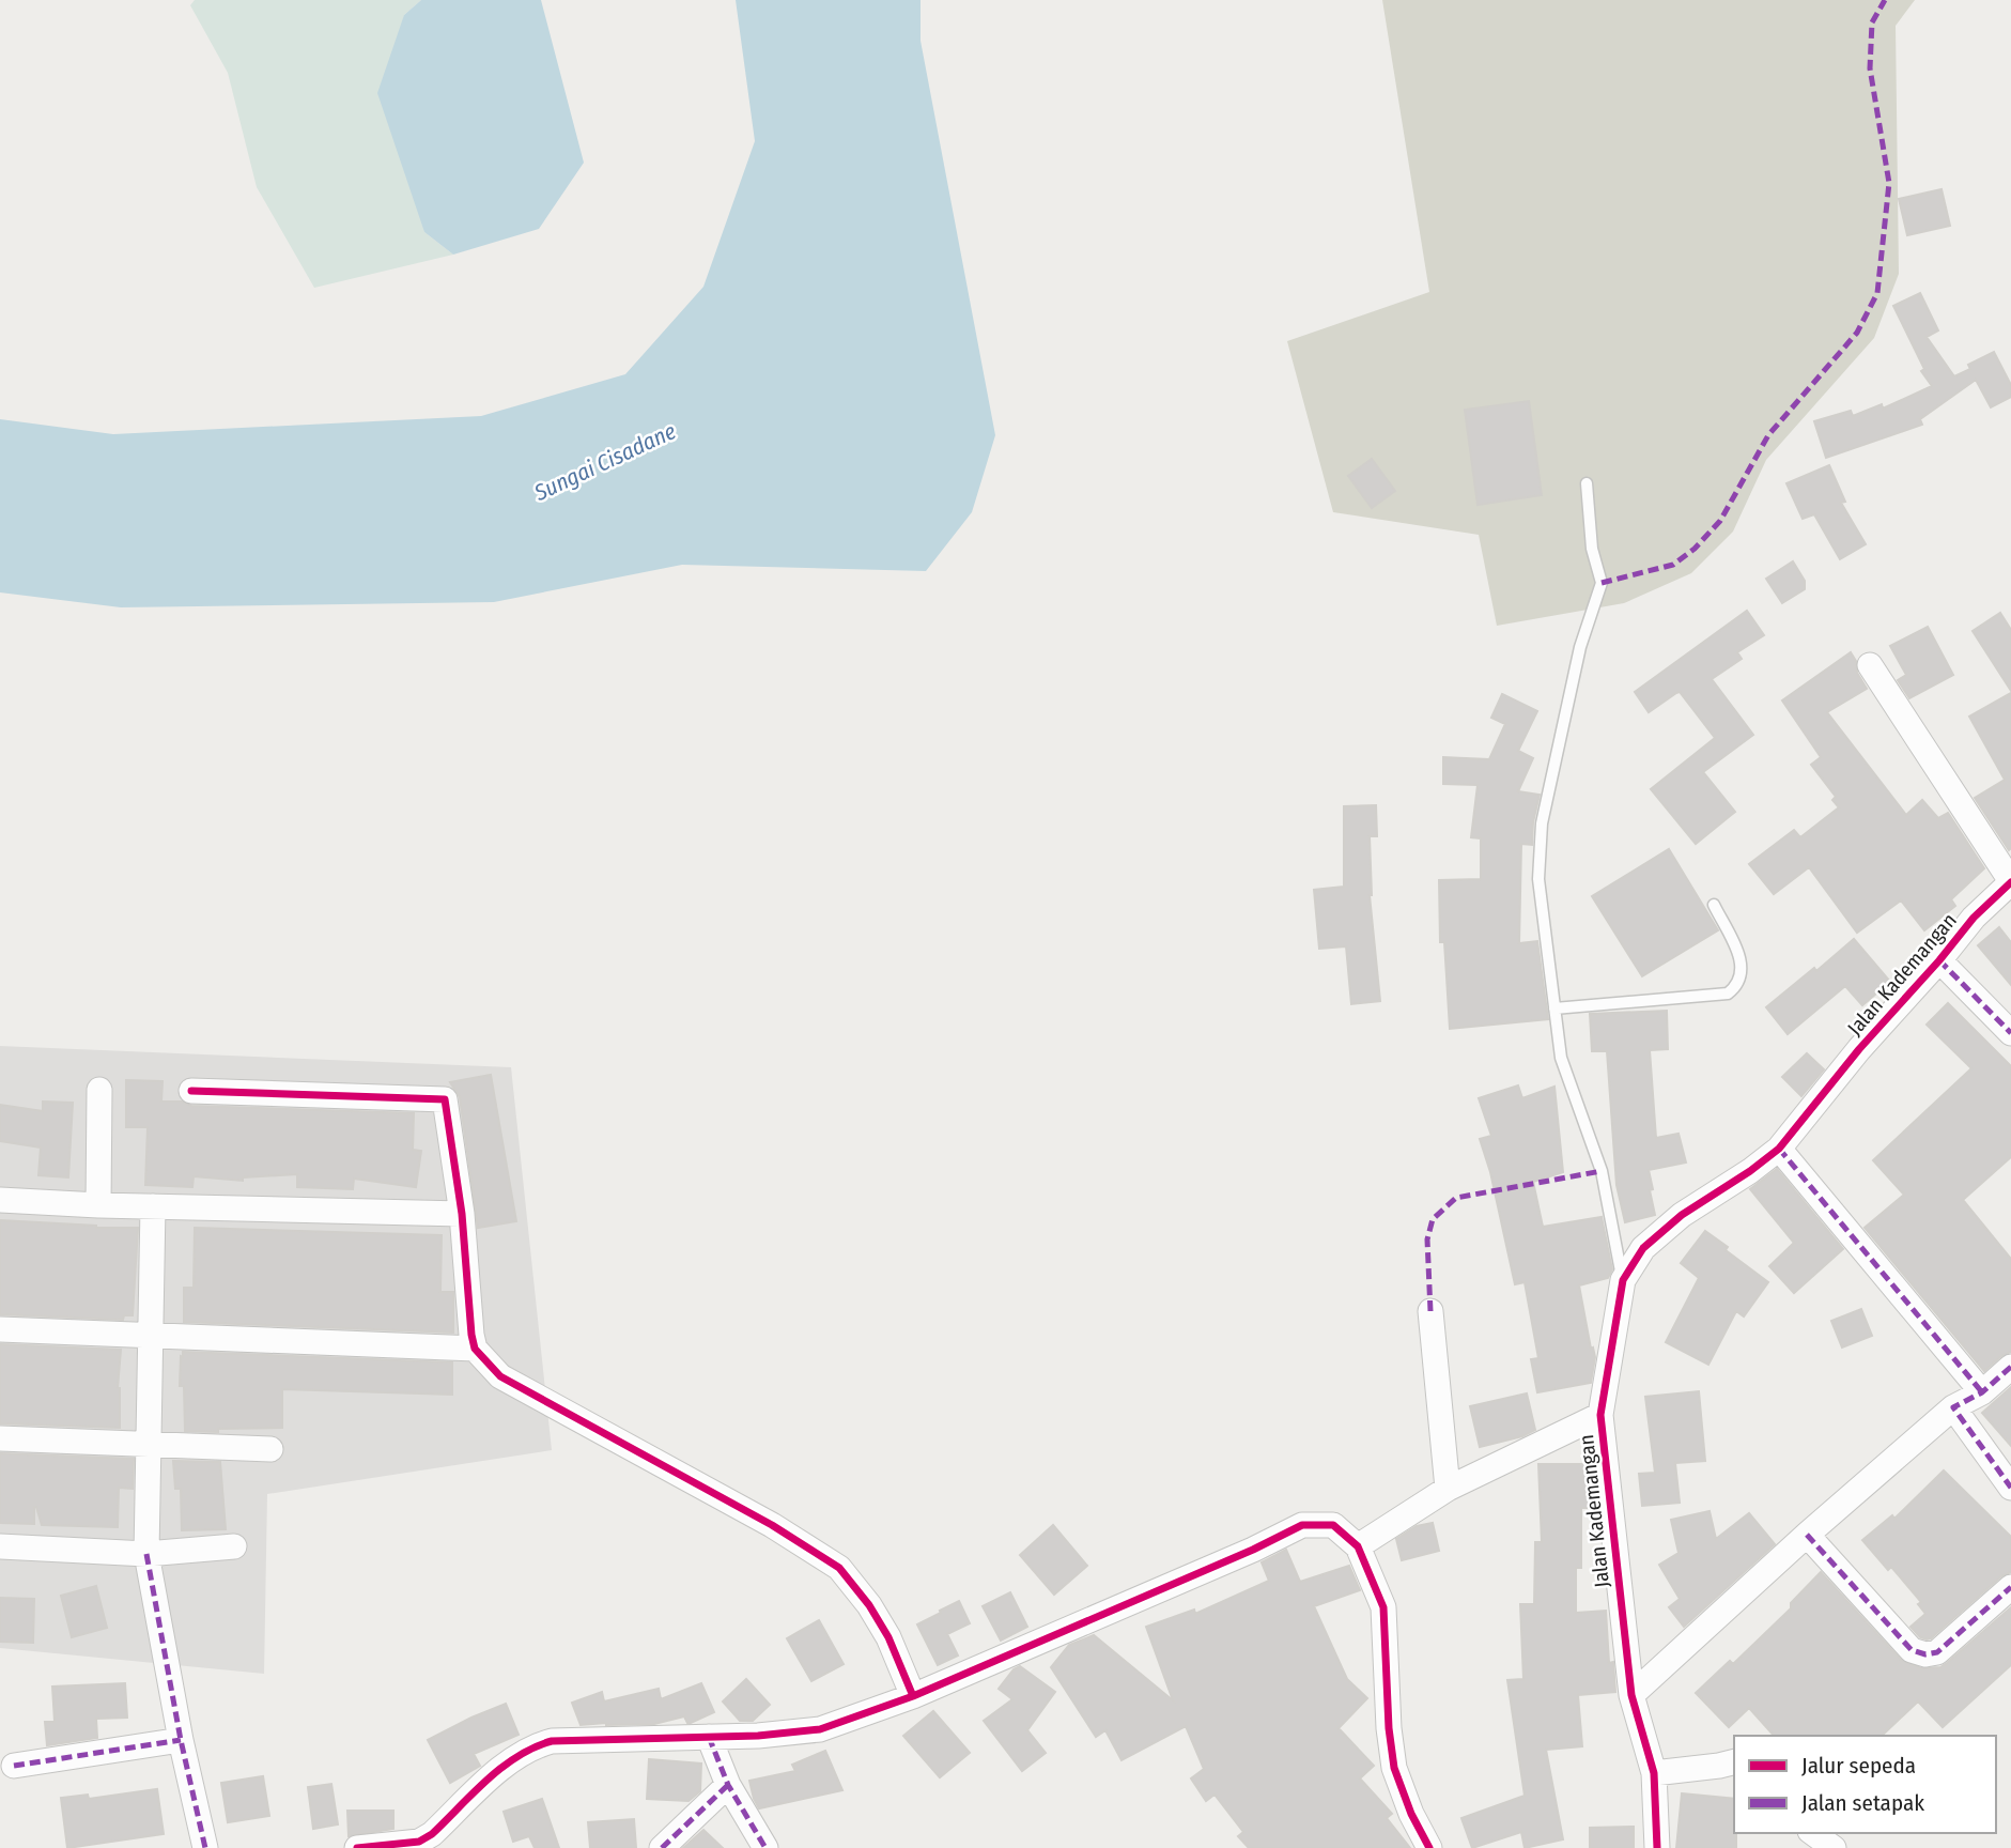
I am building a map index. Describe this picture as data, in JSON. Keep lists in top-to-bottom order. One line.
{"streets":{"street":["Jalan Kademangan"]},"water":["Sungai Cisadane"],"legend":["Jalur sepeda","Jalan setapak"]}
